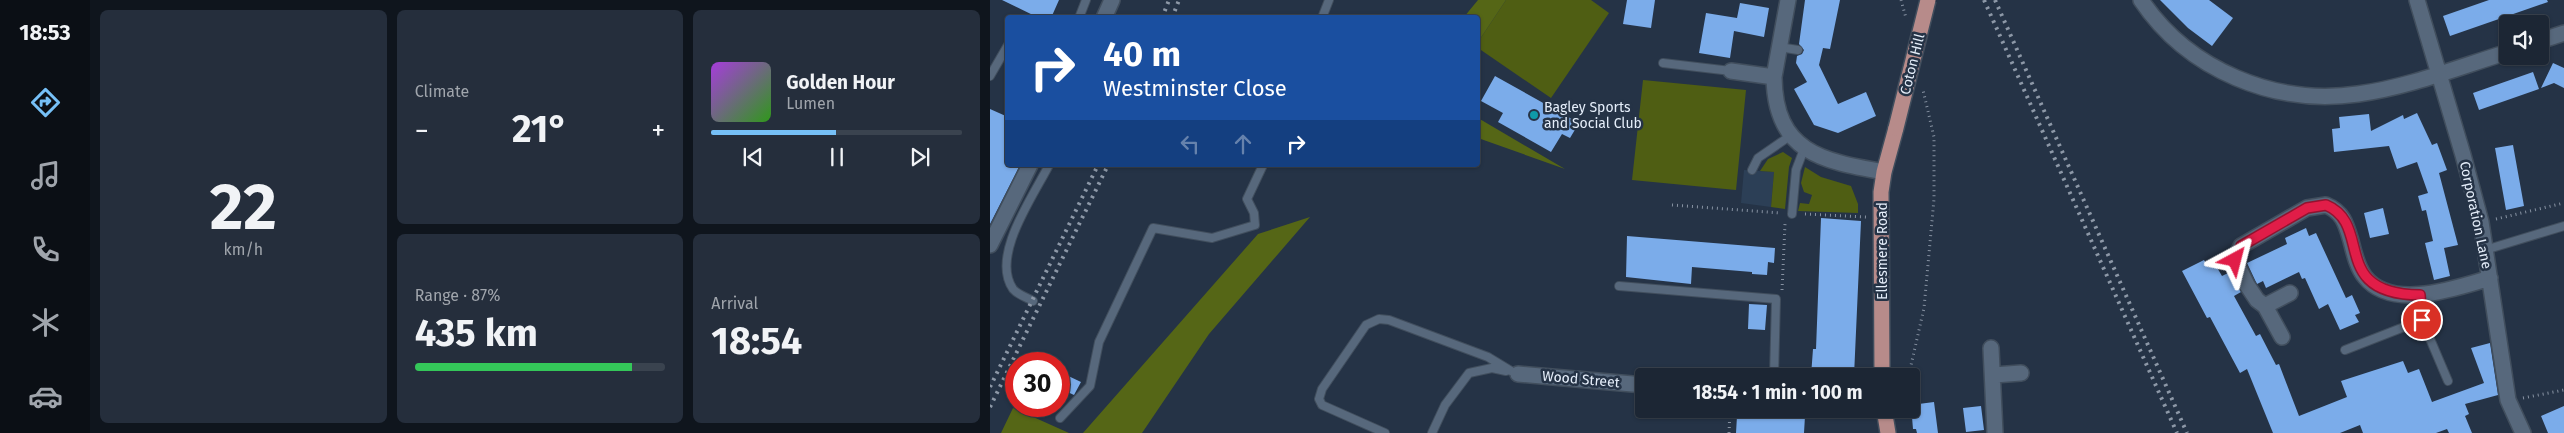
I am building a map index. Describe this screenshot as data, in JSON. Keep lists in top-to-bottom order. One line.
{"streets":{"main road":["Coton Hill","Ellesmere Road"],"street":["Corporation Lane","Wood Street"]},"crossings":[["Coton Hill","Ellesmere Road"]],"places":["Bagley Sports and Social Club"],"page":{"tabs":"18:53","tile":[["22","km/h"],"Climate",["Range · 87%","435 km"],["Arrival","18:54"]],"turn":["40 m","Westminster Close"],"song":["Golden Hour","Lumen"],"heat":["−","21°","+"],"limit":"30","trip":"18:54 · 1 min · 100 m"}}
